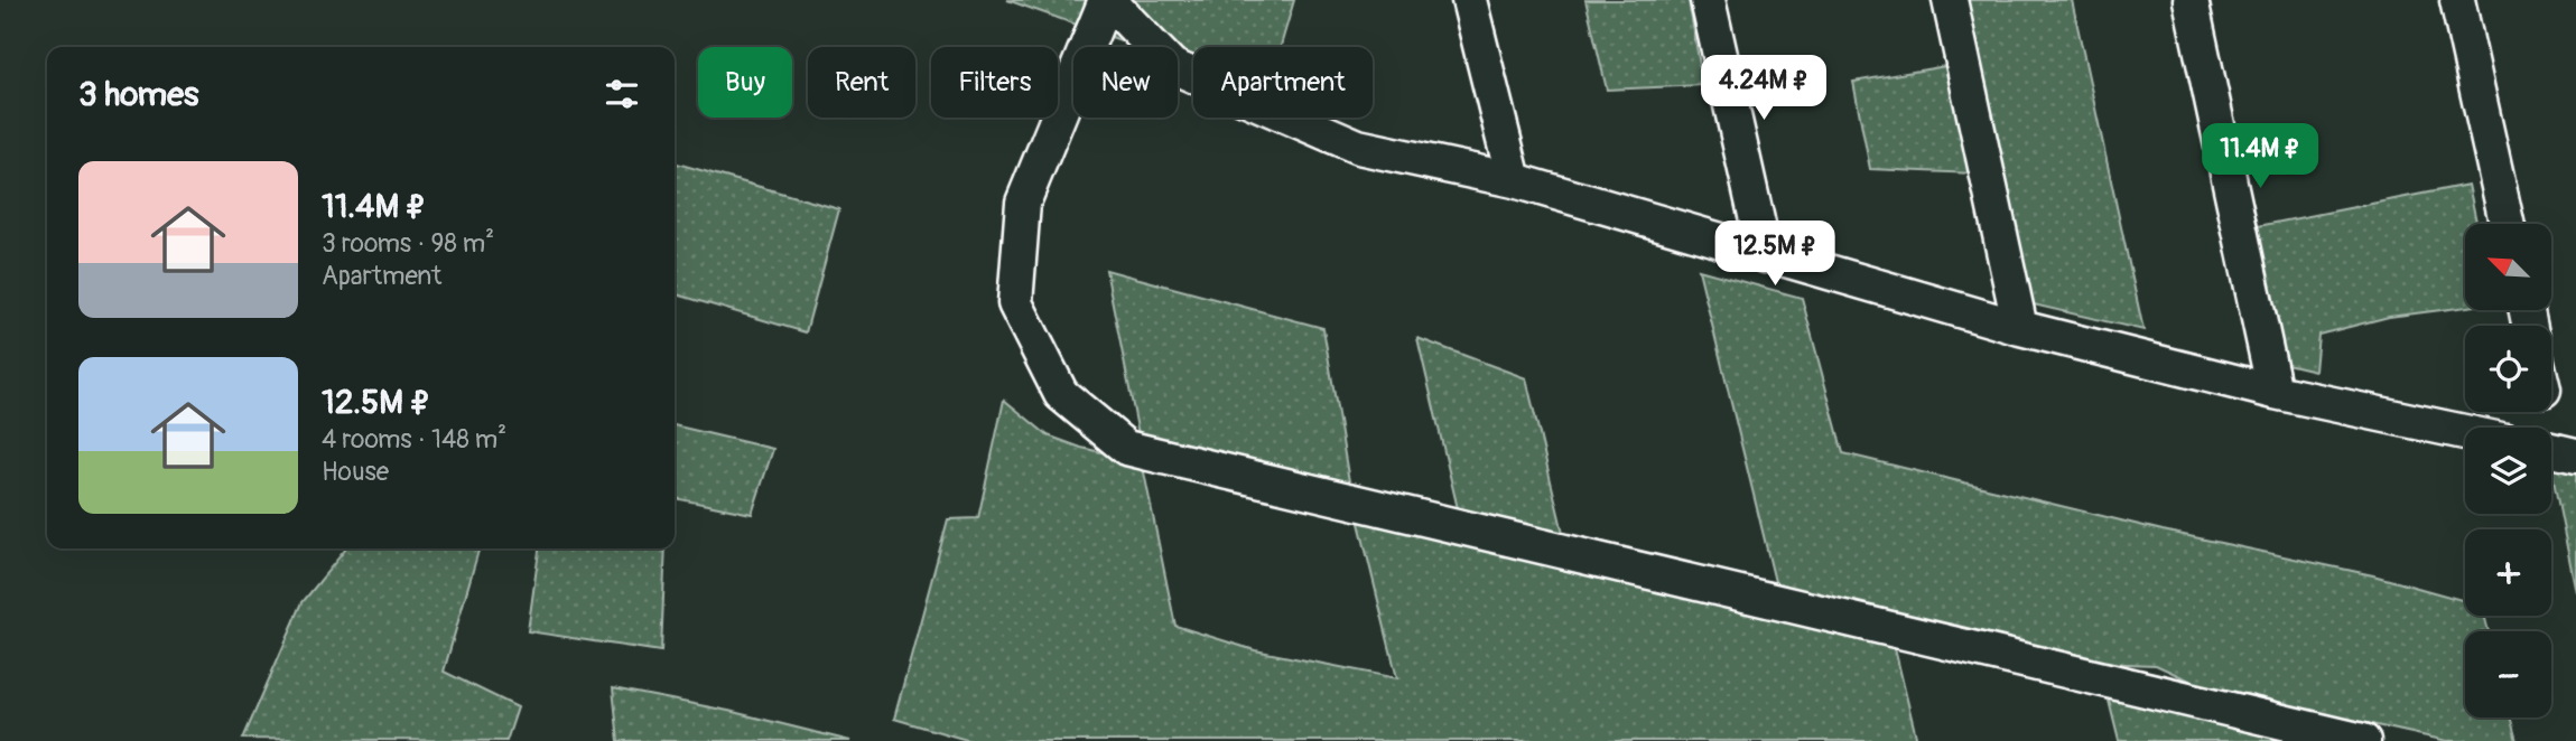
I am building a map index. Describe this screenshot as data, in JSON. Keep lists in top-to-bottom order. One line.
{"north":"top left","page":{"chip":["Buy","Rent","Filters","New","Apartment"],"heading":"3 homes","price":["4.24M ₽","11.4M ₽","12.5M ₽"],"list":[{"name":"11.4M ₽","note":"3 rooms · 98 m² · Apartment"},{"name":"12.5M ₽","note":"4 rooms · 148 m² · House"}],"map_buttons":["+","−"]}}
